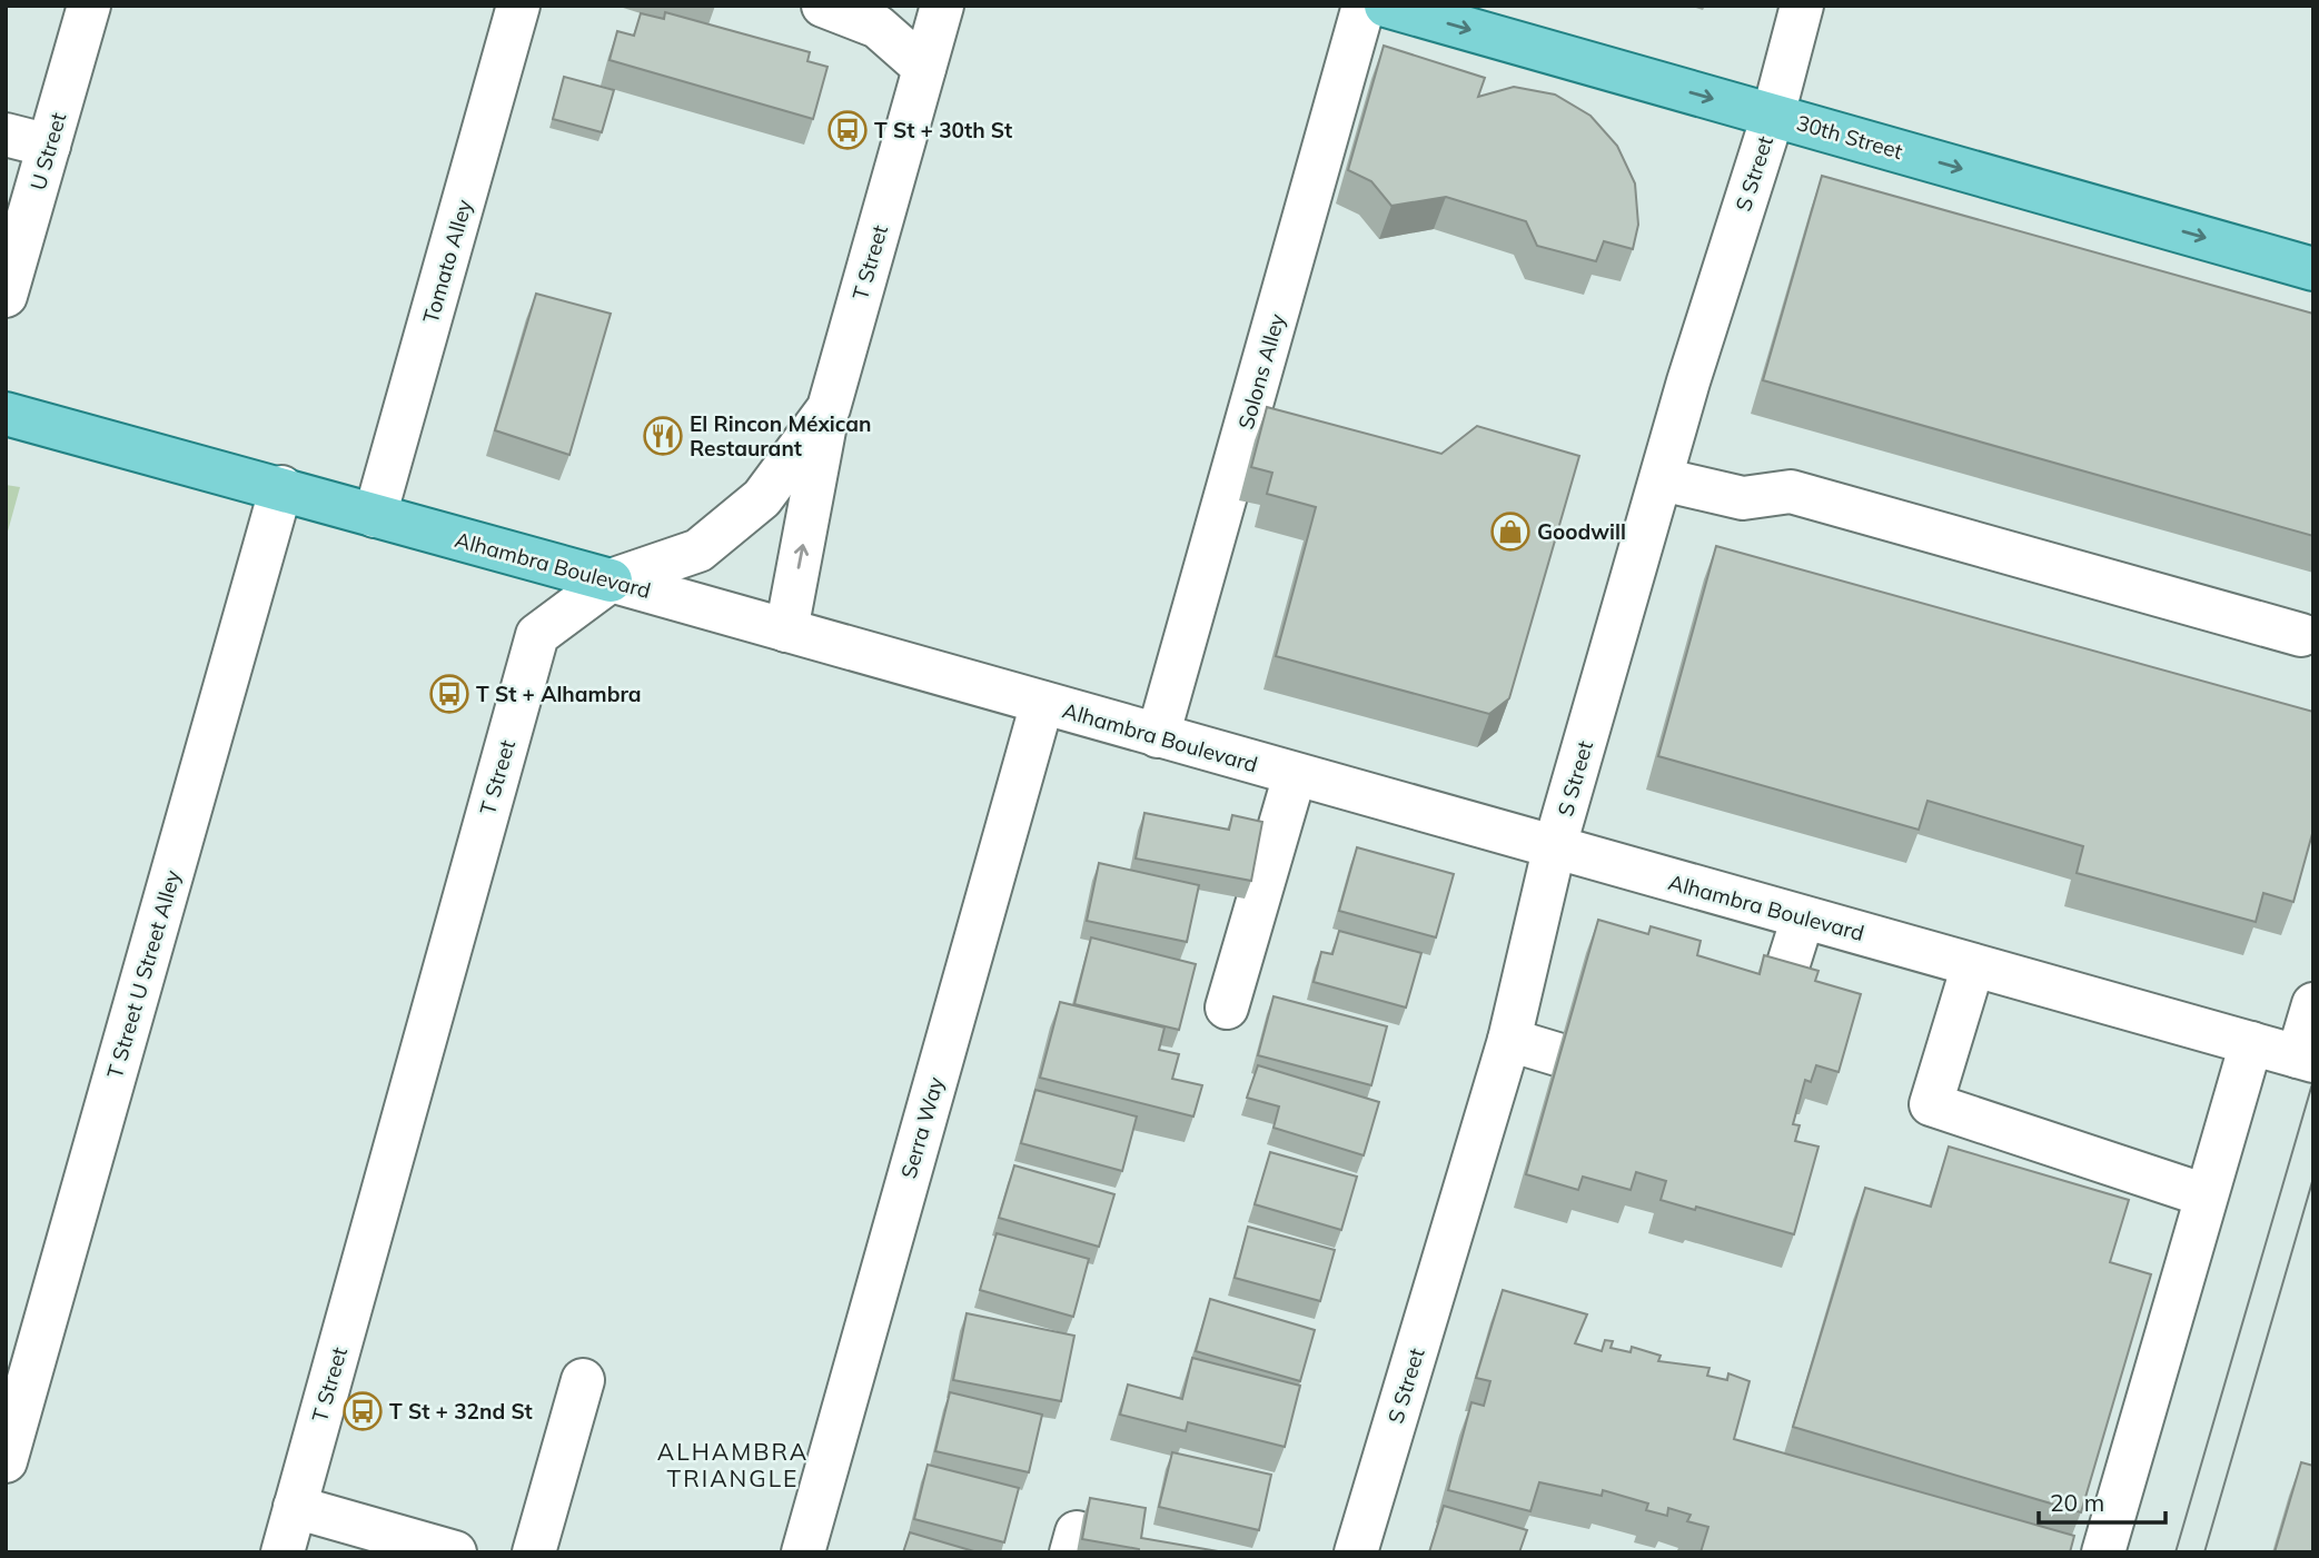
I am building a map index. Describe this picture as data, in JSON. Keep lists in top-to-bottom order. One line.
{"streets":{"main road":["30th Street","Alhambra Boulevard"],"street":["U Street","S Street","Tomato Alley","T Street","Solons Alley","T Street U Street Alley","Serra Way"]},"crossings":[["30th Street","S Street"],["S Street","Alhambra Boulevard"],["Tomato Alley","Alhambra Boulevard"],["T Street","Alhambra Boulevard"],["Solons Alley","Alhambra Boulevard"],["Alhambra Boulevard","T Street U Street Alley"],["Alhambra Boulevard","Serra Way"]],"one_way":["30th Street"],"districts":["ALHAMBRA TRIANGLE"],"places":{"bus stop":["T St + 30th St","T St + Alhambra","T St + 32nd St"],"restaurant":["El Rincon Méxican Restaurant"],"shop":["Goodwill"]},"scale_bar":"20 m"}
